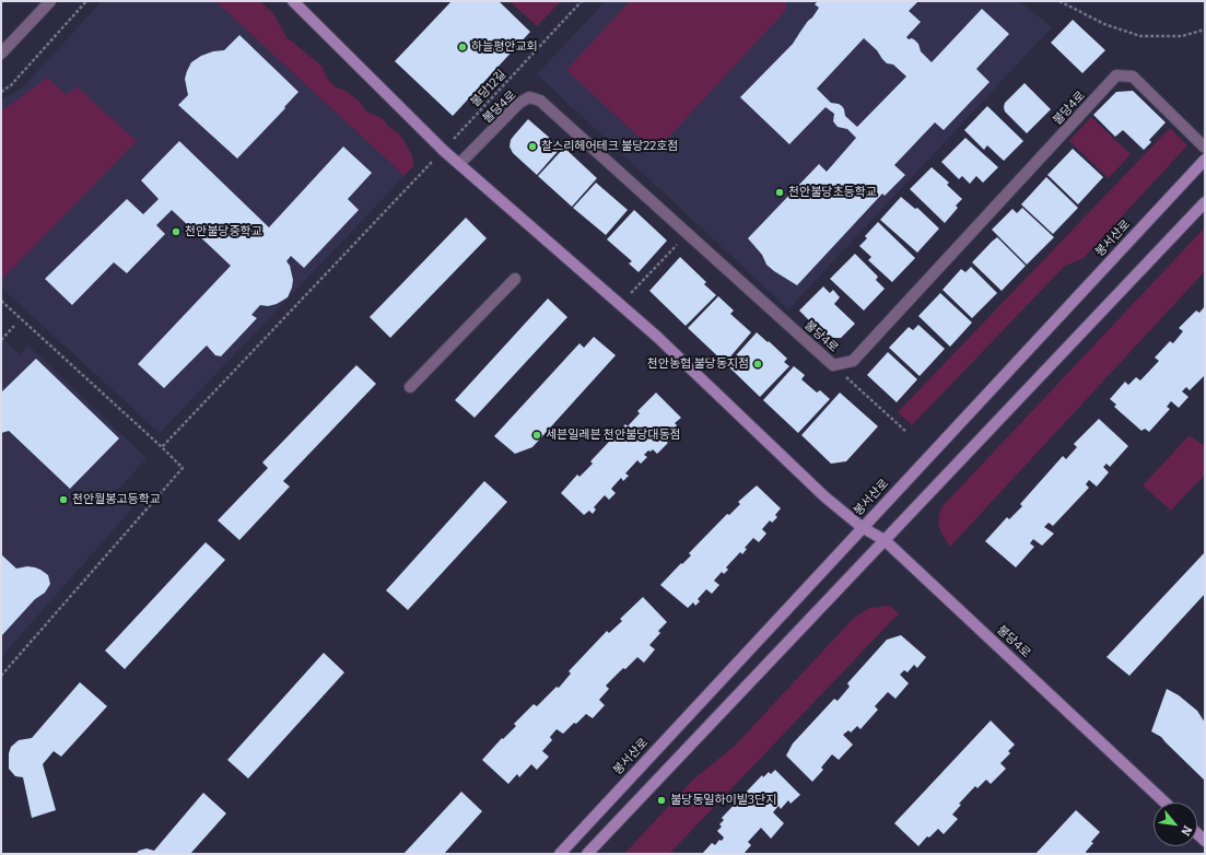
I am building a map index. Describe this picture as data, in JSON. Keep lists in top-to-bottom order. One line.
{"streets":{"street":["불당4로","봉서산로"],"path":["불당12길"]},"crossings":[["불당12길","불당4로"],["불당4로","봉서산로"]],"places":["하늘평안교회","찰스리헤어테크 불당22호점","천안불당초등학교","천안불당중학교","천안농협 불당동지점","세븐일레븐 천안불당대동점","천안월봉고등학교","불당동일하이빌3단지"],"north":"bottom right"}
